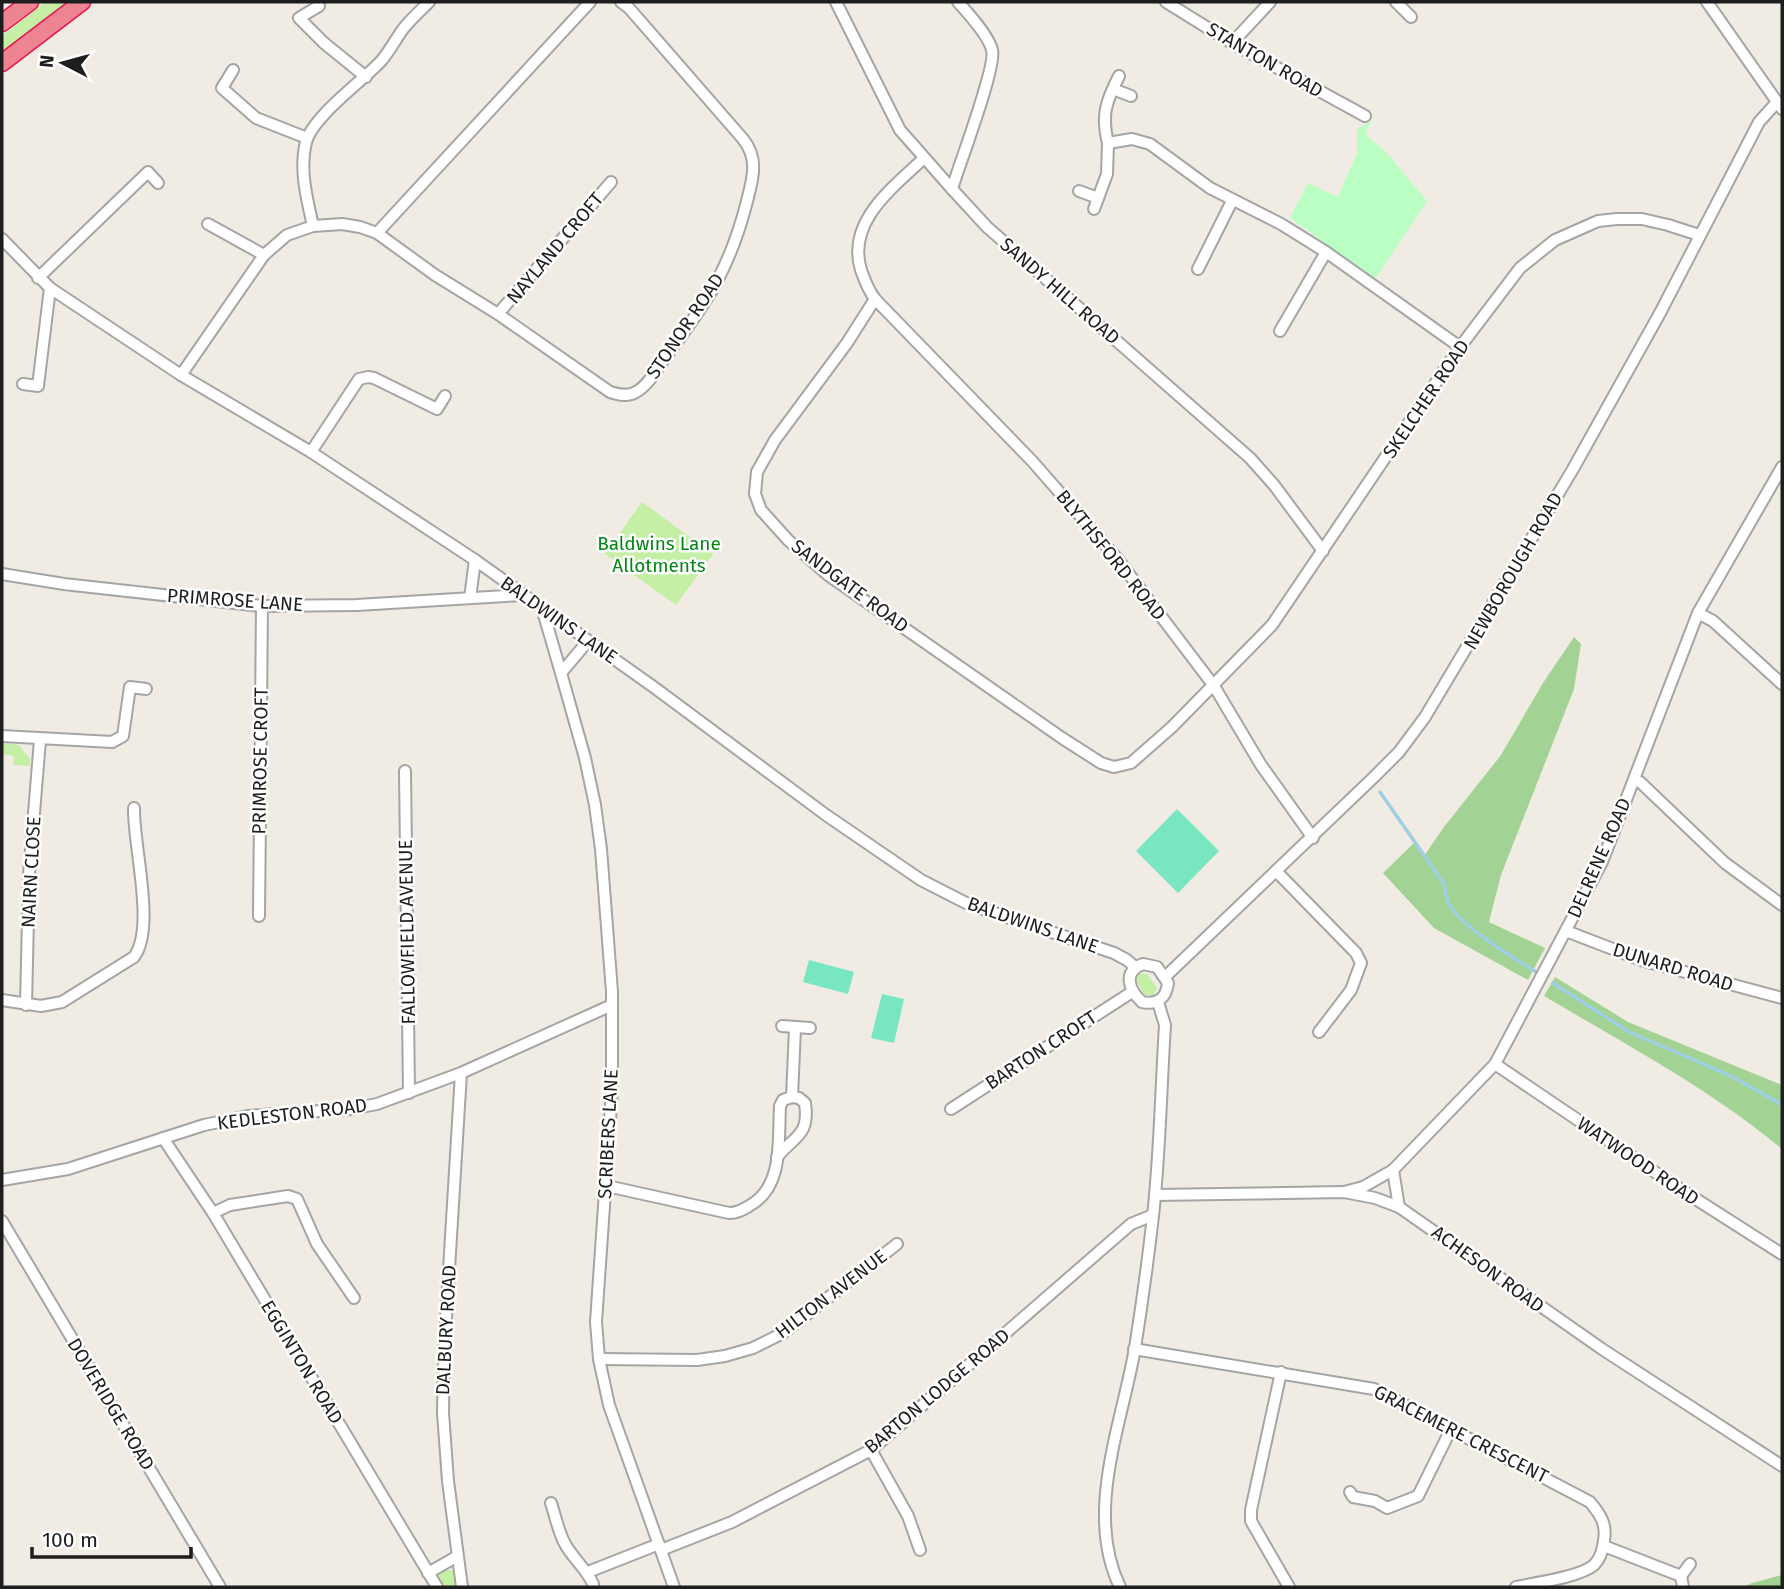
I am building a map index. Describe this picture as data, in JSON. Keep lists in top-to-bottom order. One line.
{"streets":{"street":["STANTON ROAD","NAYLAND CROFT","SANDY HILL ROAD","STONOR ROAD","SKELCHER ROAD","BLYTHSFORD ROAD","NEWBOROUGH ROAD","SANDGATE ROAD","PRIMROSE LANE","BALDWINS LANE","PRIMROSE CROFT","DELRENE ROAD","NAIRN CLOSE","FALLOWFIELD AVENUE","DUNARD ROAD","BARTON CROFT","KEDLESTON ROAD","SCRIBERS LANE","WATWOOD ROAD","ACHESON ROAD","HILTON AVENUE","DALBURY ROAD","EGGINTON ROAD","BARTON LODGE ROAD","DOVERIDGE ROAD","GRACEMERE CRESCENT"]},"crossings":[["NAYLAND CROFT","STONOR ROAD"],["SANDY HILL ROAD","SKELCHER ROAD"],["STONOR ROAD","BALDWINS LANE"],["SKELCHER ROAD","BLYTHSFORD ROAD"],["SKELCHER ROAD","NEWBOROUGH ROAD"],["SKELCHER ROAD","SANDGATE ROAD"],["BLYTHSFORD ROAD","NEWBOROUGH ROAD"],["BLYTHSFORD ROAD","SANDGATE ROAD"],["NEWBOROUGH ROAD","BALDWINS LANE"],["NEWBOROUGH ROAD","BARTON CROFT"],["PRIMROSE LANE","BALDWINS LANE"],["PRIMROSE LANE","PRIMROSE CROFT"],["BALDWINS LANE","BARTON CROFT"],["BALDWINS LANE","SCRIBERS LANE"],["DELRENE ROAD","DUNARD ROAD"],["DELRENE ROAD","WATWOOD ROAD"],["DELRENE ROAD","ACHESON ROAD"],["FALLOWFIELD AVENUE","KEDLESTON ROAD"],["KEDLESTON ROAD","SCRIBERS LANE"],["KEDLESTON ROAD","DALBURY ROAD"],["KEDLESTON ROAD","EGGINTON ROAD"],["SCRIBERS LANE","HILTON AVENUE"],["SCRIBERS LANE","BARTON LODGE ROAD"]],"parks":["Baldwins Lane Allotments"],"scale_bar":"100 m","north":"left"}
